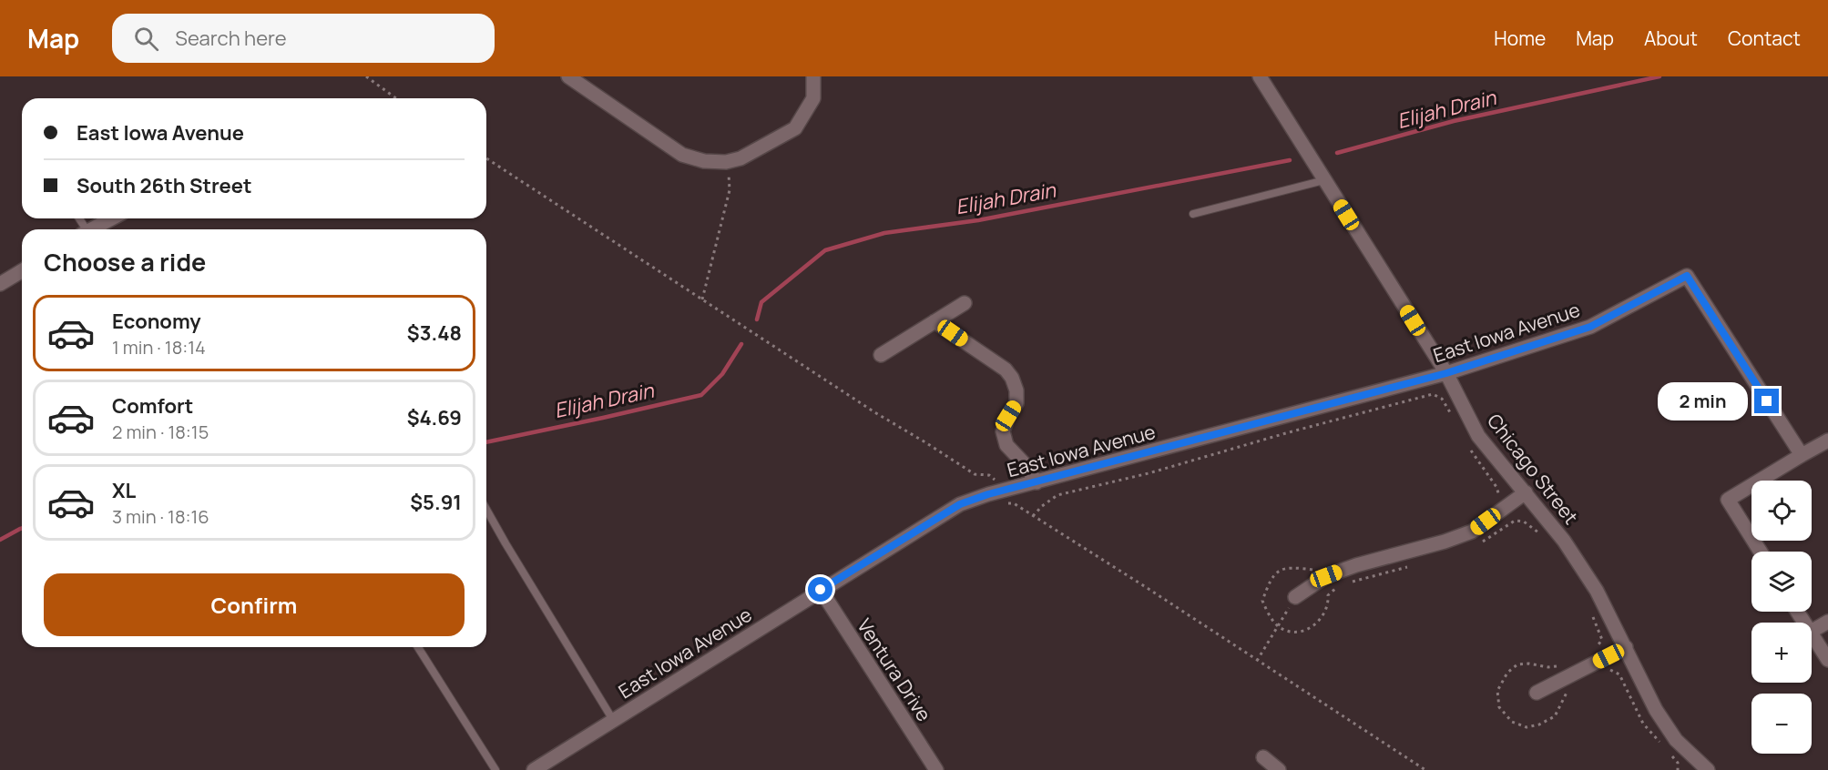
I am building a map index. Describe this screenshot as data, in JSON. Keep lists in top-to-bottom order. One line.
{"streets":{"street":["East Iowa Avenue","Chicago Street","Ventura Drive"]},"crossings":[["East Iowa Avenue","Chicago Street"],["East Iowa Avenue","Ventura Drive"]],"water":["Elijah Drain"],"page":{"header":"Map","search":"Search here","nav":["Home","Map","About","Contact"],"banner":["East Iowa Avenue","South 26th Street"],"heading":"Choose a ride","list":[{"name":"Economy","note":"1 min · 18:14","value":"$3.48"},{"name":"Comfort","note":"2 min · 18:15","value":"$4.69"},{"name":"XL","note":"3 min · 18:16","value":"$5.91"}],"bubble":"2 min","map_buttons":["+","−"],"buttons":"Confirm"}}
